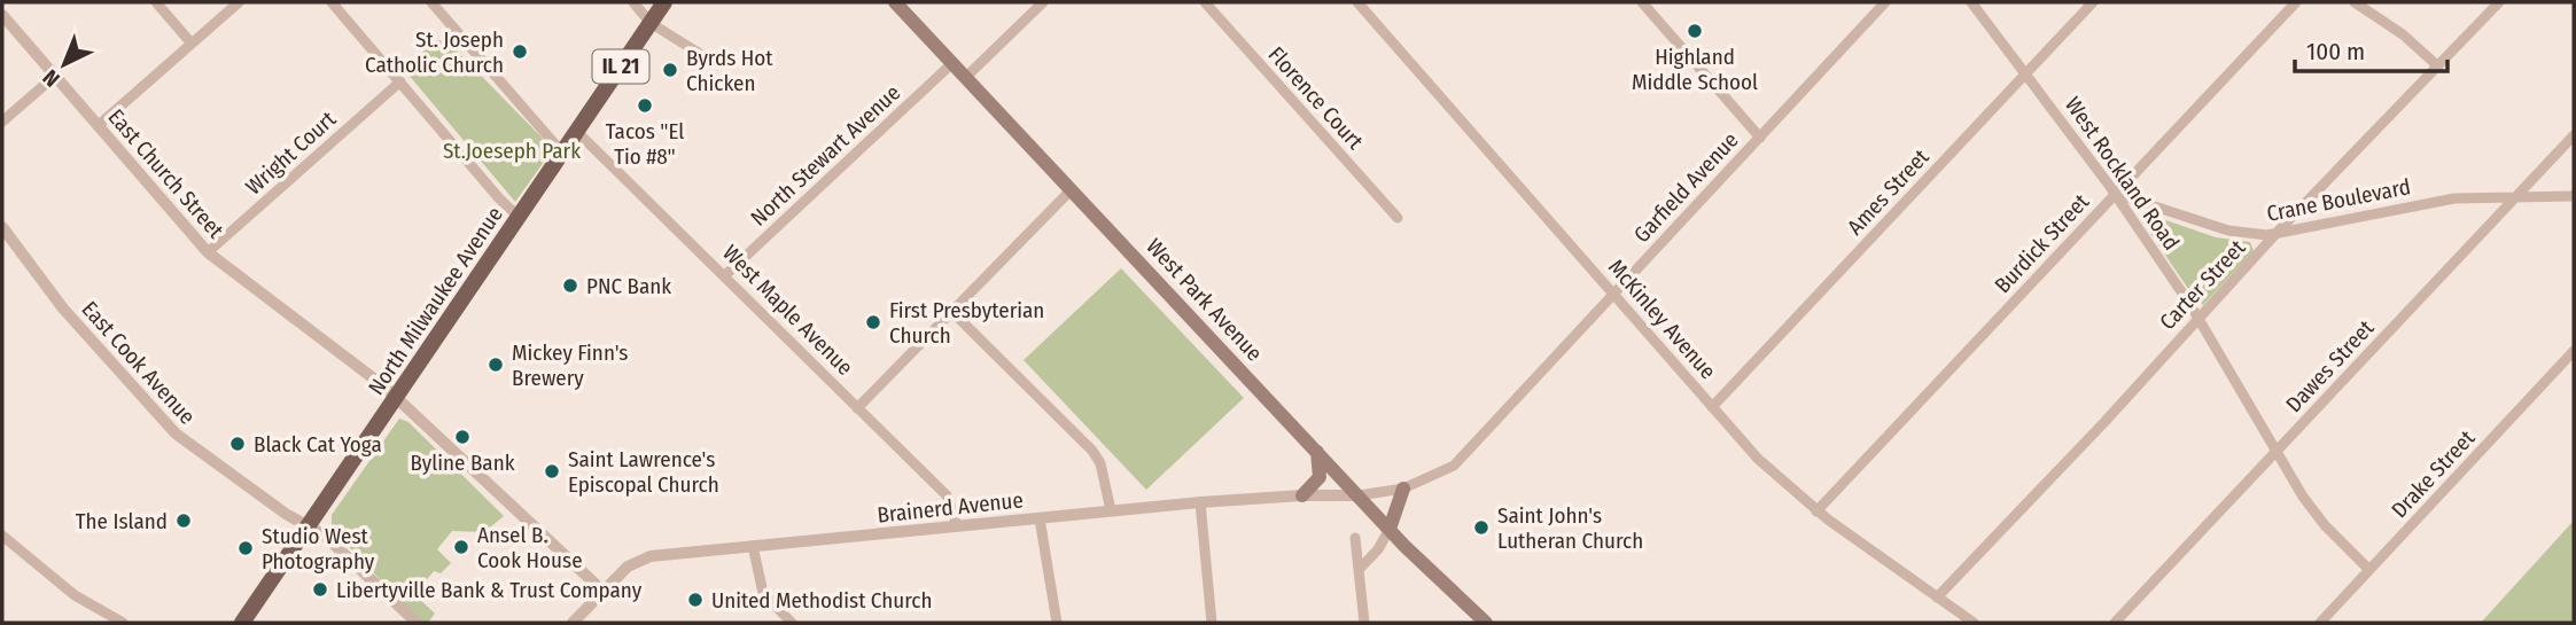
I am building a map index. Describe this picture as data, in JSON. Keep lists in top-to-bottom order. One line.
{"streets":{"main road":["IL 21","West Park Avenue","North Milwaukee Avenue"],"street":["Florence Court","Wright Court","North Stewart Avenue","East Church Street","West Rockland Road","Garfield Avenue","Ames Street","Crane Boulevard","Burdick Street","Carter Street","West Maple Avenue","McKinley Avenue","East Cook Avenue","Dawes Street","Drake Street","Brainerd Avenue"]},"crossings":[["Wright Court","East Church Street"],["North Stewart Avenue","West Park Avenue"],["North Stewart Avenue","West Maple Avenue"],["East Church Street","North Milwaukee Avenue"],["East Church Street","Brainerd Avenue"],["West Rockland Road","Ames Street"],["West Rockland Road","Crane Boulevard"],["West Rockland Road","Burdick Street"],["West Rockland Road","Carter Street"],["West Rockland Road","Dawes Street"],["West Rockland Road","Drake Street"],["Garfield Avenue","West Park Avenue"],["Garfield Avenue","McKinley Avenue"],["Garfield Avenue","Brainerd Avenue"],["Ames Street","McKinley Avenue"],["Crane Boulevard","Burdick Street"],["Crane Boulevard","Carter Street"],["Crane Boulevard","Dawes Street"],["Burdick Street","McKinley Avenue"],["Carter Street","McKinley Avenue"],["West Park Avenue","Brainerd Avenue"],["North Milwaukee Avenue","West Maple Avenue"],["North Milwaukee Avenue","East Cook Avenue"],["West Maple Avenue","Brainerd Avenue"]],"parks":["St.Joeseph Park"],"places":["Highland Middle School","St. Joseph Catholic Church","Byrds Hot Chicken","Tacos \"El Tio #8\"","PNC Bank","First Presbyterian Church","Mickey Finn's Brewery","Byline Bank","Black Cat Yoga","Saint Lawrence's Episcopal Church","The Island","Saint John's Lutheran Church","Ansel B. Cook House","Studio West Photography","Libertyville Bank & Trust Company","United Methodist Church"],"scale_bar":"100 m","north":"bottom left"}
